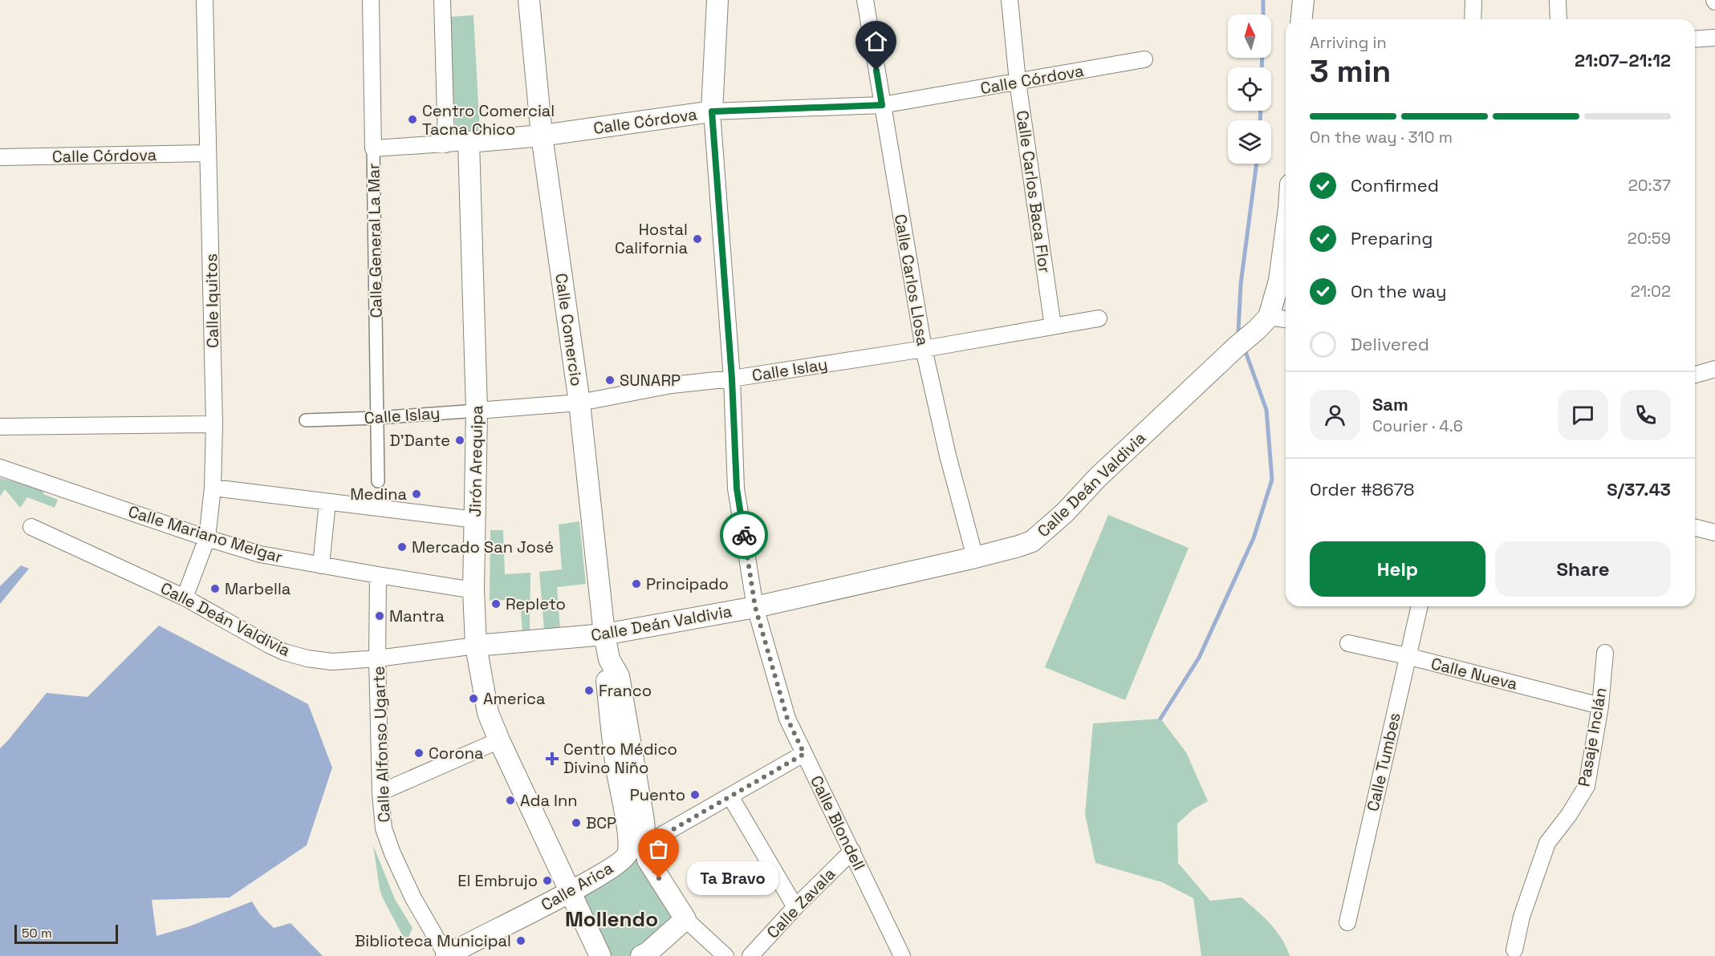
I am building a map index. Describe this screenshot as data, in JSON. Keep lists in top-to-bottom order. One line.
{"streets":{"street":["Calle Córdova","Calle Carlos Baca Flor","Calle General La Mar","Calle Carlos Llosa","Calle Iquitos","Calle Comercio","Calle Islay","Jirón Arequipa","Calle Deán Valdivia","Calle Mariano Melgar","Calle Nueva","Pasaje Inclán","Calle Alfonso Ugarte","Calle Tumbes","Calle Blondell","Calle Arica","Calle Zavala"]},"crossings":[["Calle Córdova","Calle Carlos Baca Flor"],["Calle Córdova","Calle General La Mar"],["Calle Córdova","Calle Carlos Llosa"],["Calle Córdova","Calle Iquitos"],["Calle Córdova","Calle Comercio"],["Calle Córdova","Jirón Arequipa"],["Calle Córdova","Calle Blondell"],["Calle Carlos Baca Flor","Calle Islay"],["Calle General La Mar","Calle Islay"],["Calle Carlos Llosa","Calle Islay"],["Calle Carlos Llosa","Calle Deán Valdivia"],["Calle Iquitos","Calle Deán Valdivia"],["Calle Iquitos","Calle Mariano Melgar"],["Calle Comercio","Calle Islay"],["Calle Comercio","Calle Deán Valdivia"],["Calle Comercio","Calle Arica"],["Calle Islay","Jirón Arequipa"],["Calle Islay","Calle Blondell"],["Jirón Arequipa","Calle Deán Valdivia"],["Jirón Arequipa","Calle Mariano Melgar"],["Jirón Arequipa","Calle Arica"],["Calle Deán Valdivia","Calle Alfonso Ugarte"],["Calle Deán Valdivia","Calle Blondell"],["Calle Mariano Melgar","Calle Alfonso Ugarte"],["Calle Nueva","Pasaje Inclán"],["Calle Nueva","Calle Tumbes"],["Calle Alfonso Ugarte","Calle Arica"],["Calle Blondell","Calle Arica"],["Calle Blondell","Calle Zavala"]],"districts":["Mollendo"],"places":{"other":["Centro Comercial Tacna Chico","Hostal California","SUNARP","D'Dante","Medina","Mercado San José","Principado","Marbella","Repleto","Mantra","Franco","America","Corona","Puento","Ada Inn","BCP","Ta Bravo","El Embrujo","Biblioteca Municipal"],"health":["Centro Médico Divino Niño"]},"scale_bar":"50 m","north":"top","page":{"heading":["3 min","Arriving in","21:07–21:12"],"panel":["Sam","Courier · 4.6","Order #8678","S/37.43"],"bar":"On the way · 310 m","list":[["Confirmed","20:37"],["Preparing","20:59"],["On the way","21:02"],"Delivered"],"buttons":["Help","Share"],"bubble":"Ta Bravo","scale":"50 m"}}
